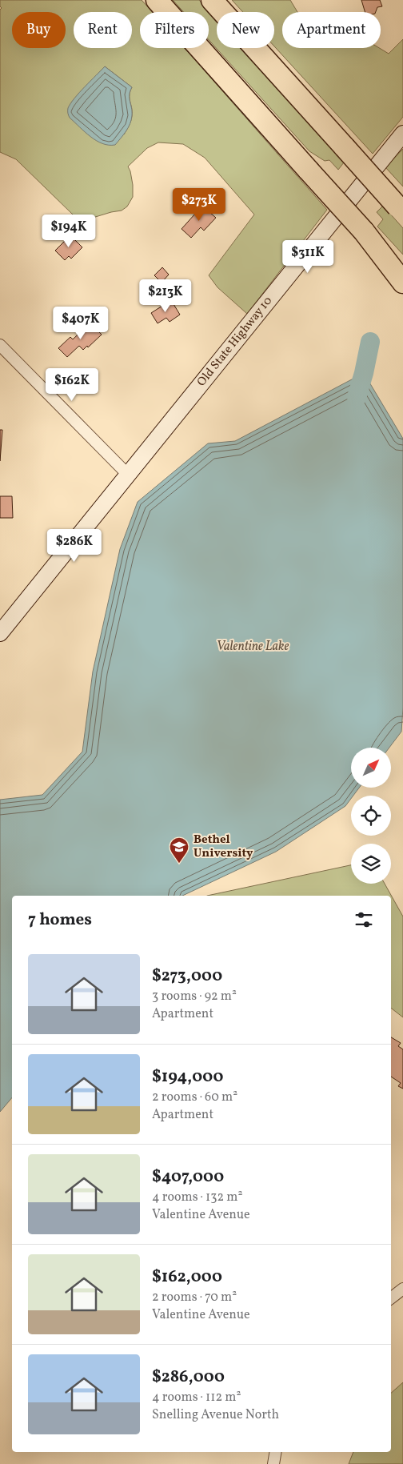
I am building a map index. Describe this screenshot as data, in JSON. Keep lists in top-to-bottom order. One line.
{"streets":{"street":["Old State Highway 10"]},"water":["Valentine Lake"],"places":{"school or university":["Bethel University"]},"north":"top right","page":{"chip":["Buy","Rent","Filters","New","Apartment"],"price":["$273K","$194K","$311K","$213K","$407K","$162K","$286K"],"heading":"7 homes","list":[{"name":"$273,000","note":"3 rooms · 92 m² · Apartment"},{"name":"$194,000","note":"2 rooms · 60 m² · Apartment"},{"name":"$407,000","note":"4 rooms · 132 m² · Valentine Avenue"},{"name":"$162,000","note":"2 rooms · 70 m² · Valentine Avenue"},{"name":"$286,000","note":"4 rooms · 112 m² · Snelling Avenue North"}]}}
